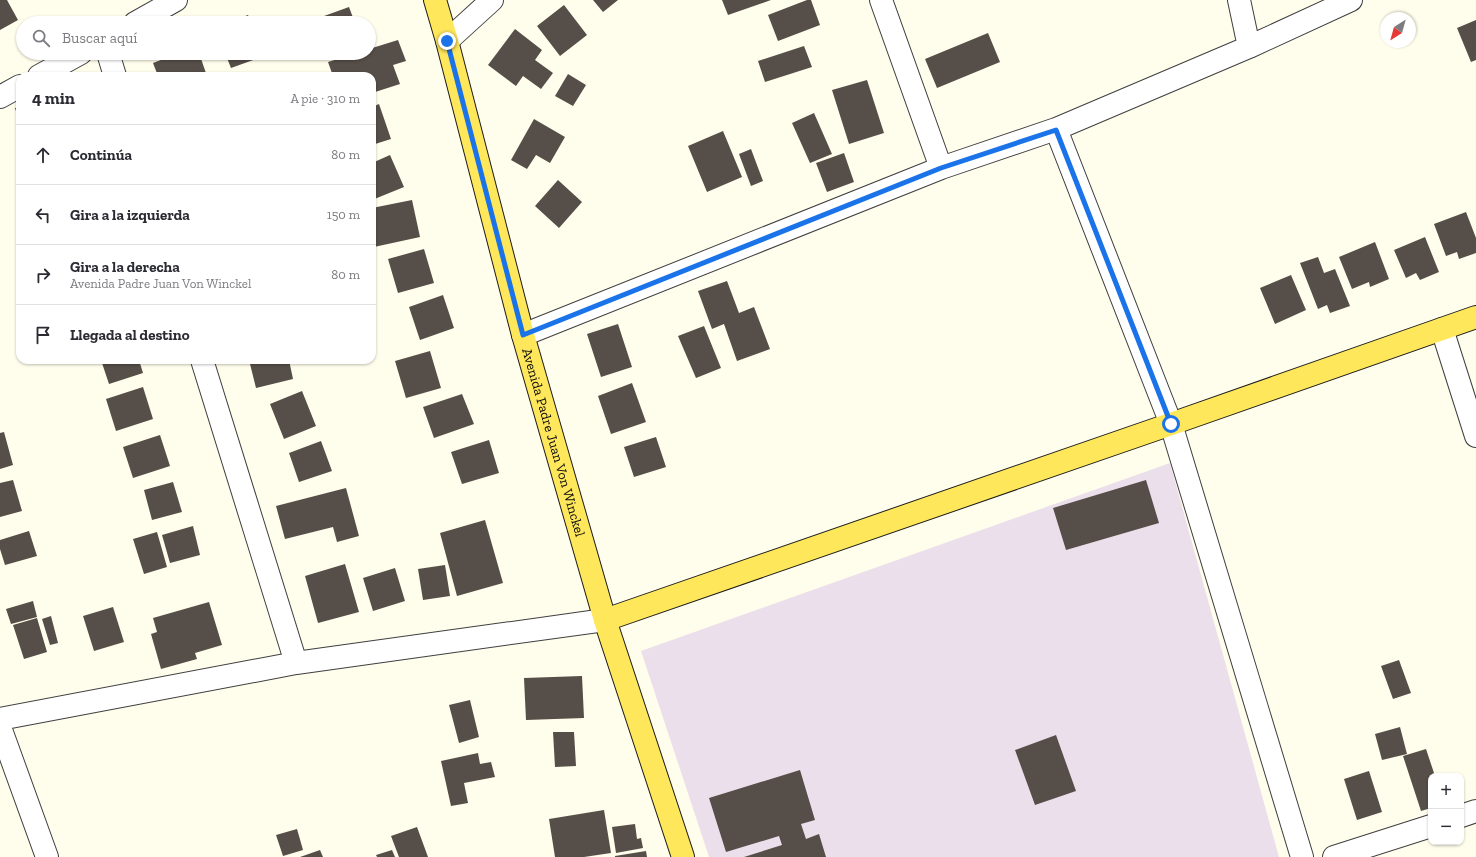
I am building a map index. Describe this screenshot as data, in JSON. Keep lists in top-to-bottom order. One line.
{"streets":{"main road":["Avenida Padre Juan Von Winckel"]},"north":"bottom left","page":{"search":"Buscar aquí","heading":["4 min","A pie · 310 m"],"list":[["Continúa","80 m"],["Gira a la izquierda","150 m"],["Gira a la derecha","Avenida Padre Juan Von Winckel","80 m"],"Llegada al destino"],"map_buttons":["+","−"]}}
